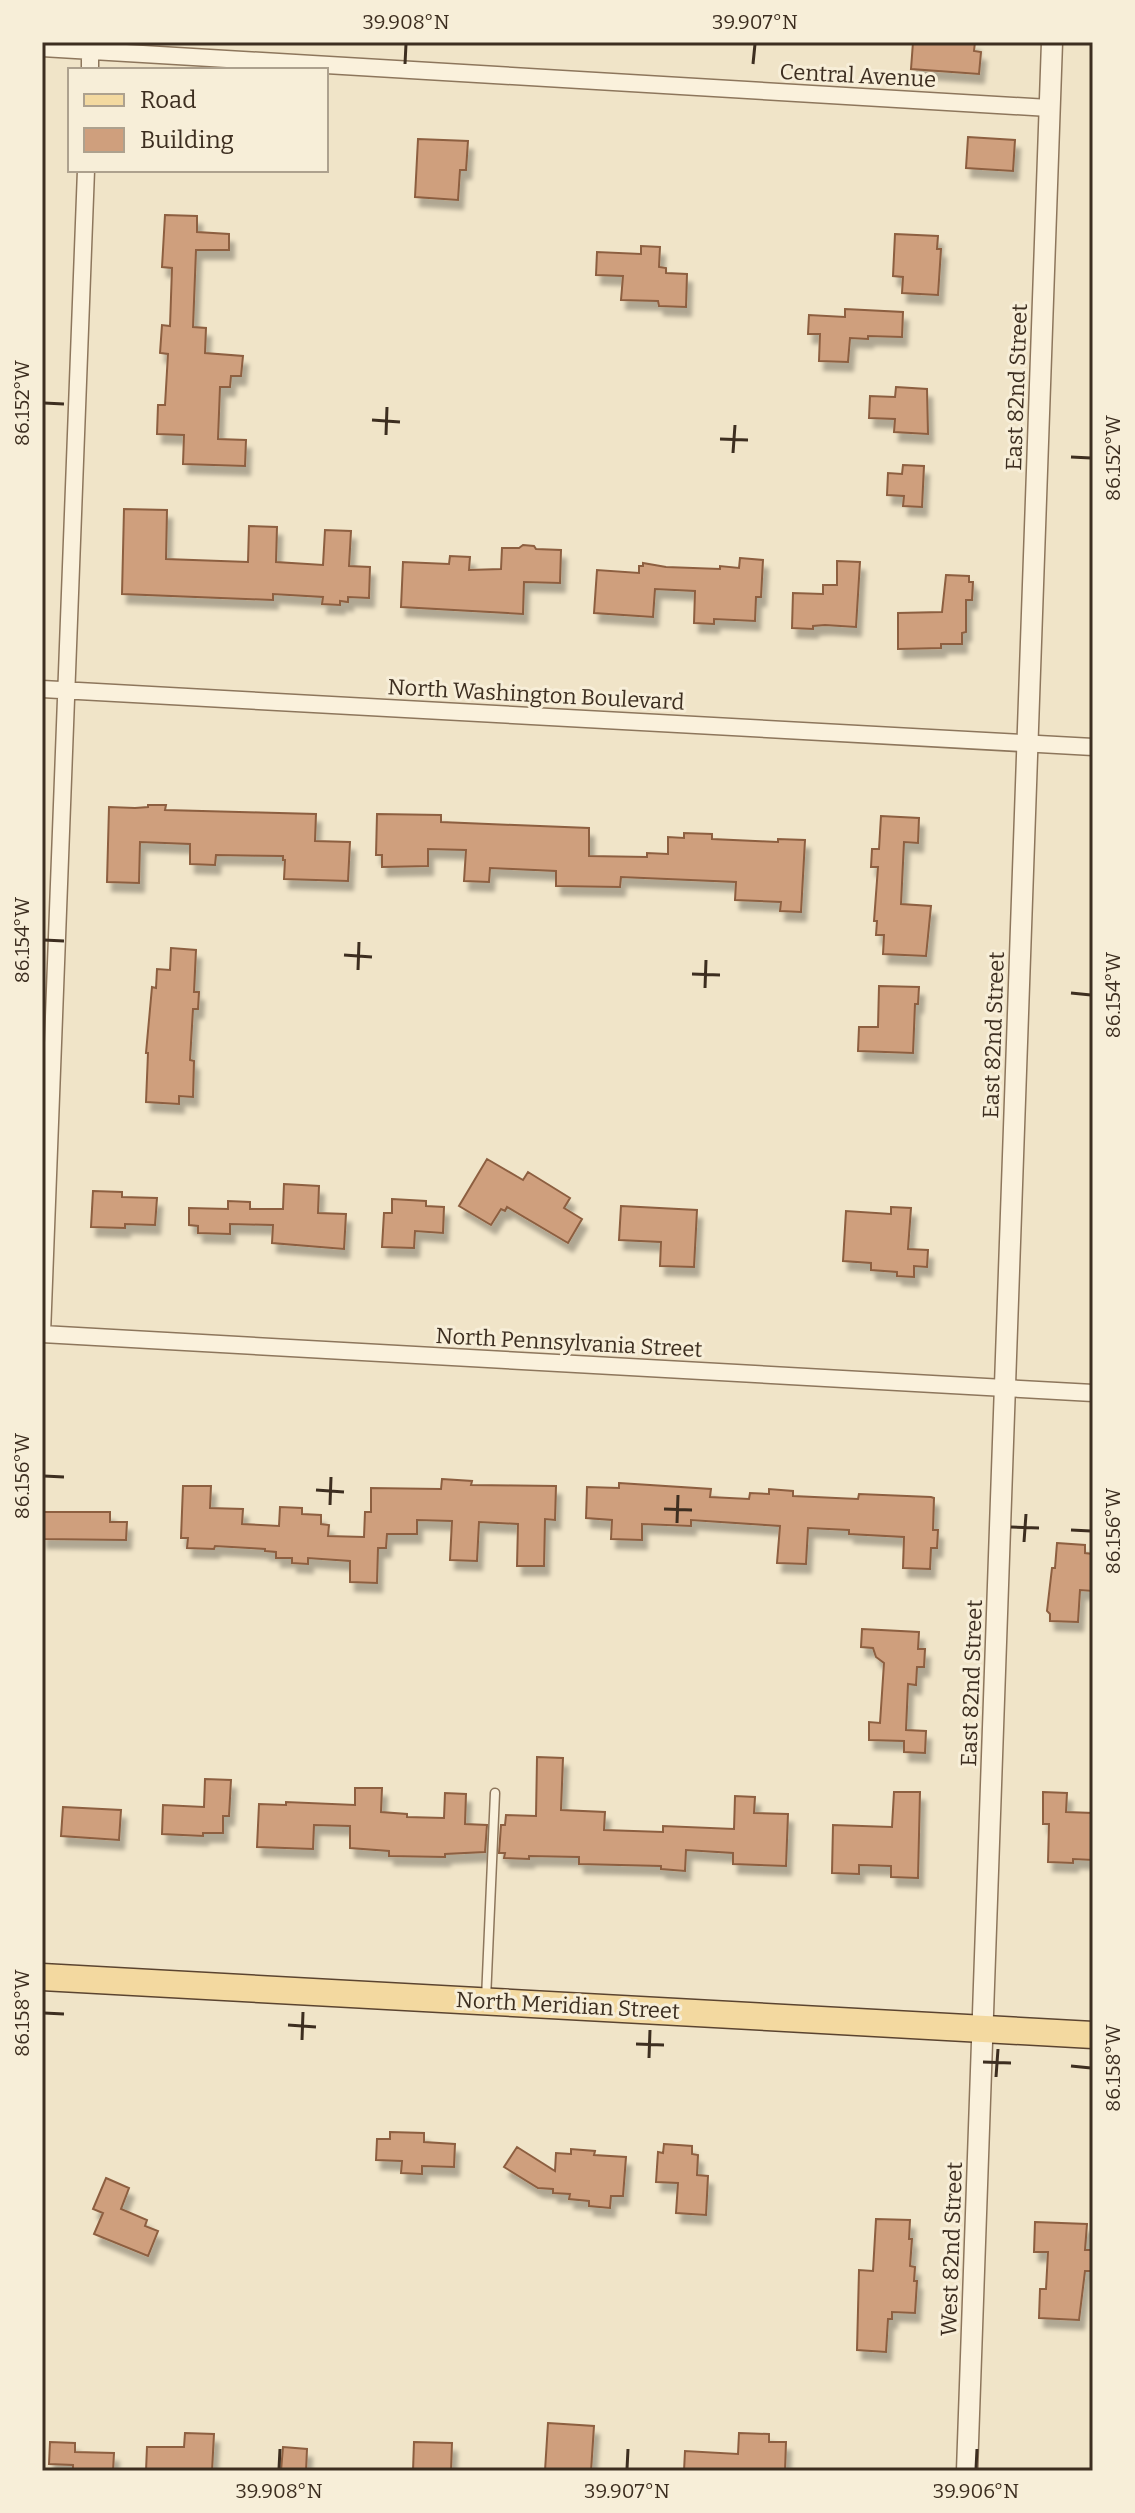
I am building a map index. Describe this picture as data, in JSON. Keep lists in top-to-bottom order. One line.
{"streets":{"main road":["North Meridian Street"],"street":["Central Avenue","East 82nd Street","North Washington Boulevard","North Pennsylvania Street","West 82nd Street"]},"crossings":[["Central Avenue","East 82nd Street"],["East 82nd Street","North Washington Boulevard"],["East 82nd Street","North Pennsylvania Street"],["East 82nd Street","North Meridian Street"],["East 82nd Street","West 82nd Street"],["North Meridian Street","West 82nd Street"]],"legend":["Road","Building"],"coordinates":["39.908°N","39.907°N","86.152°W","86.154°W","86.156°W","86.158°W","39.906°N"]}
